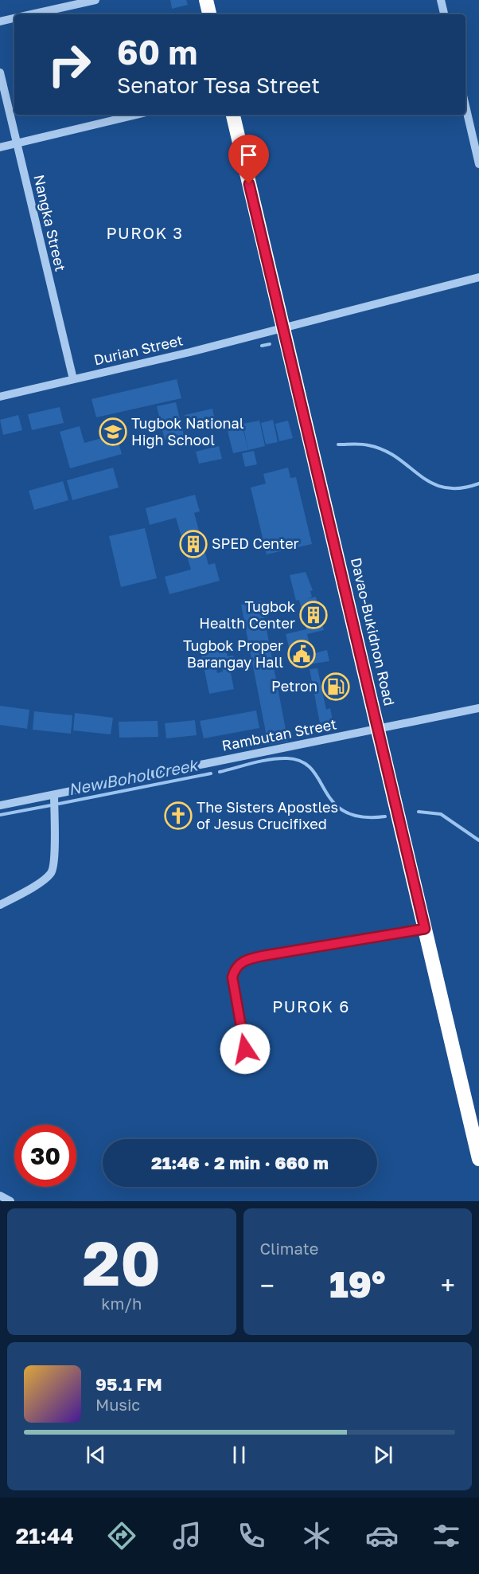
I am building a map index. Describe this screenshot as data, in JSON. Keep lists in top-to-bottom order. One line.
{"streets":{"highway":["Davao-Bukidnon Road"],"street":["Nangka Street","Durian Street","Rambutan Street"]},"crossings":[["Nangka Street","Durian Street"],["Durian Street","Davao-Bukidnon Road"],["Davao-Bukidnon Road","Rambutan Street"]],"districts":["PUROK 3","PUROK 6"],"water":["New Bohol Creek"],"places":{"school or university":["Tugbok National High School"],"building":["SPED Center","Tugbok Health Center"],"public building":["Tugbok Proper Barangay Hall"],"fuel station":["Petron"],"church":["The Sisters Apostles of Jesus Crucifixed"]},"page":{"turn":["60 m","Senator Tesa Street"],"limit":"30","trip":"21:46 · 2 min · 660 m","tile":[["20","km/h"],"Climate"],"heat":["−","19°","+"],"song":["95.1 FM","Music"],"tabs":"21:44"}}
